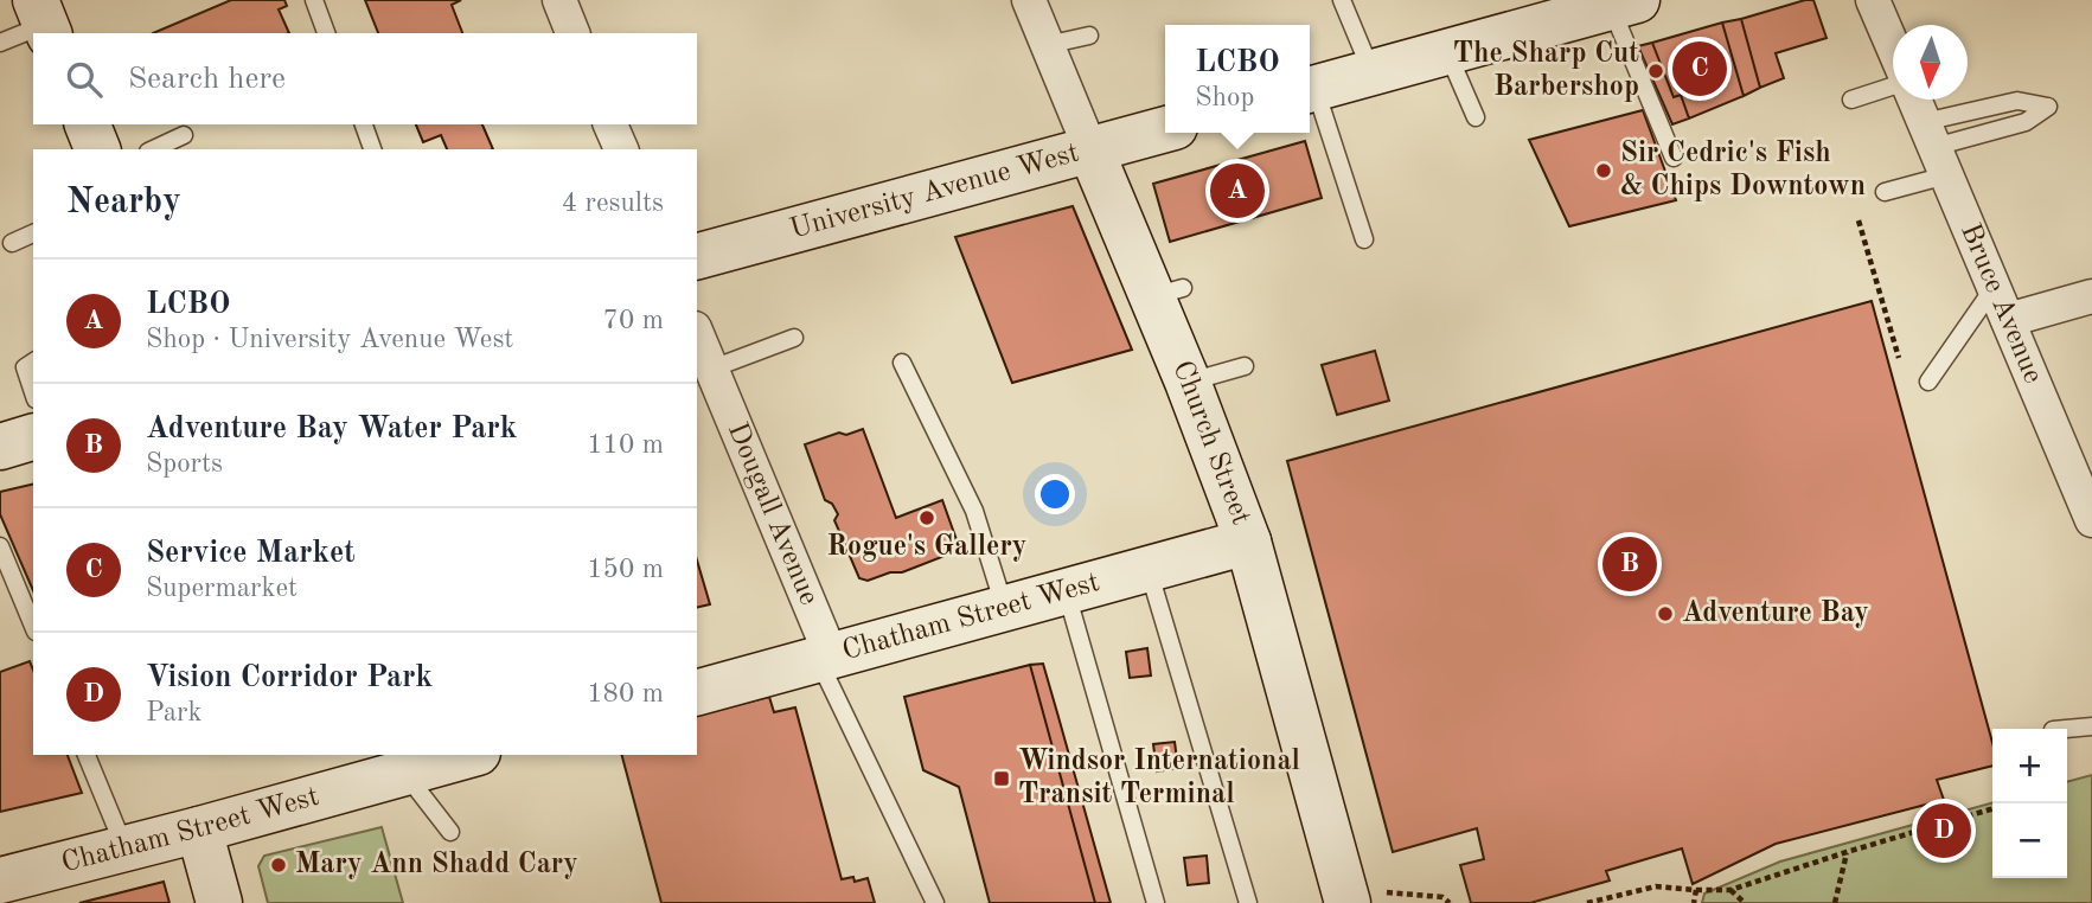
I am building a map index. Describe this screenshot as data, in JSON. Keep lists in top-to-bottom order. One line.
{"streets":{"street":["University Avenue West","Bruce Avenue","Church Street","Dougall Avenue","Chatham Street West"]},"crossings":[["University Avenue West","Church Street"],["Church Street","Chatham Street West"],["Dougall Avenue","Chatham Street West"]],"places":{"other":["The Sharp Cut Barbershop","Sir Cedric's Fish & Chips Downtown","Rogue's Gallery","Adventure Bay","Mary Ann Shadd Cary"],"transit":["Windsor International Transit Terminal"]},"north":"bottom","page":{"popup":["LCBO","Shop"],"search":"Search here","pins":["C","A","B","D"],"heading":["Nearby","4 results"],"list":[{"mark":"A","name":"LCBO","note":"Shop · University Avenue West","value":"70 m"},{"mark":"B","name":"Adventure Bay Water Park","note":"Sports","value":"110 m"},{"mark":"C","name":"Service Market","note":"Supermarket","value":"150 m"},{"mark":"D","name":"Vision Corridor Park","note":"Park","value":"180 m"}],"map_buttons":["+","−"]}}
